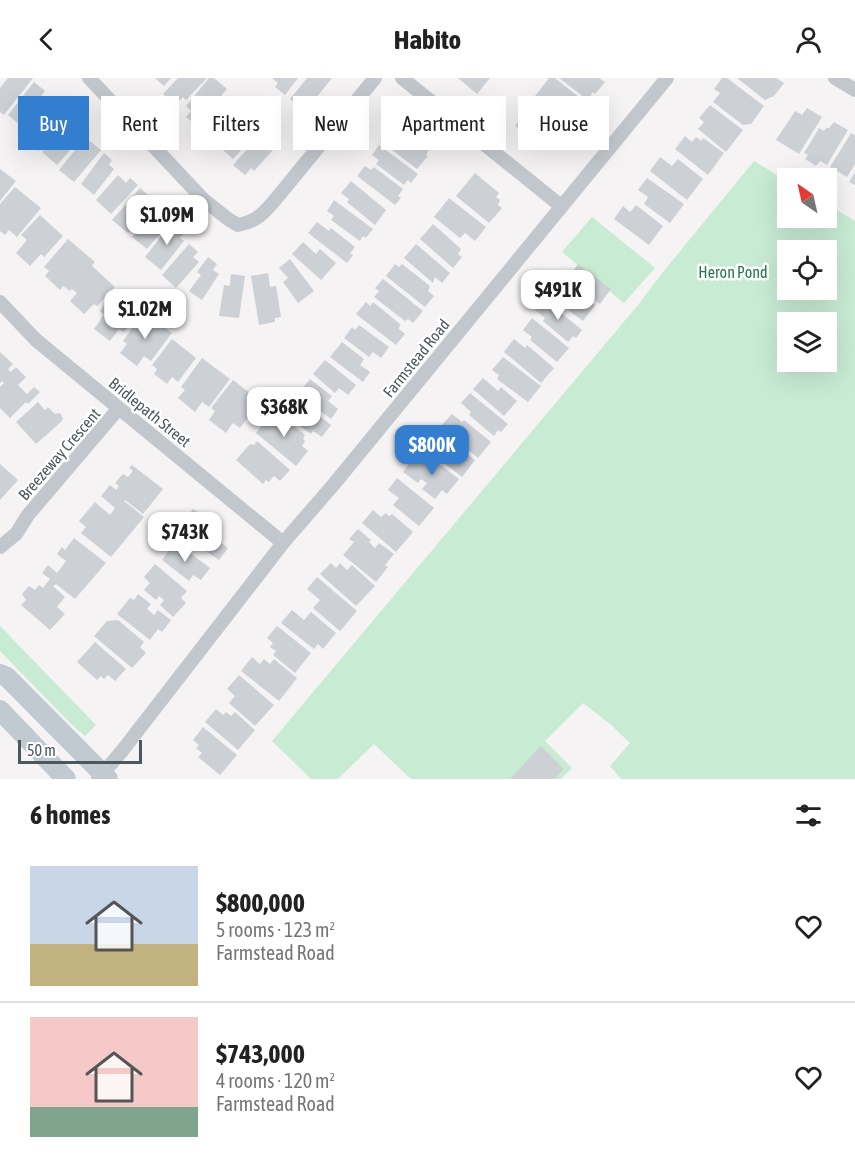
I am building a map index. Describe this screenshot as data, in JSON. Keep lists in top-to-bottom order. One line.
{"streets":{"street":["Farmstead Road","Bridlepath Street","Breezeway Crescent"]},"crossings":[["Farmstead Road","Bridlepath Street"],["Bridlepath Street","Breezeway Crescent"]],"parks":["Heron Pond"],"scale_bar":"50 m","north":"top left","page":{"header":"Habito","chip":["Buy","Rent","Filters","New","Apartment","House"],"price":["$1.09M","$491K","$1.02M","$368K","$800K","$743K"],"scale":"50 m","heading":"6 homes","list":[{"name":"$800,000","note":"5 rooms · 123 m² · Farmstead Road"},{"name":"$743,000","note":"4 rooms · 120 m² · Farmstead Road"}]}}
